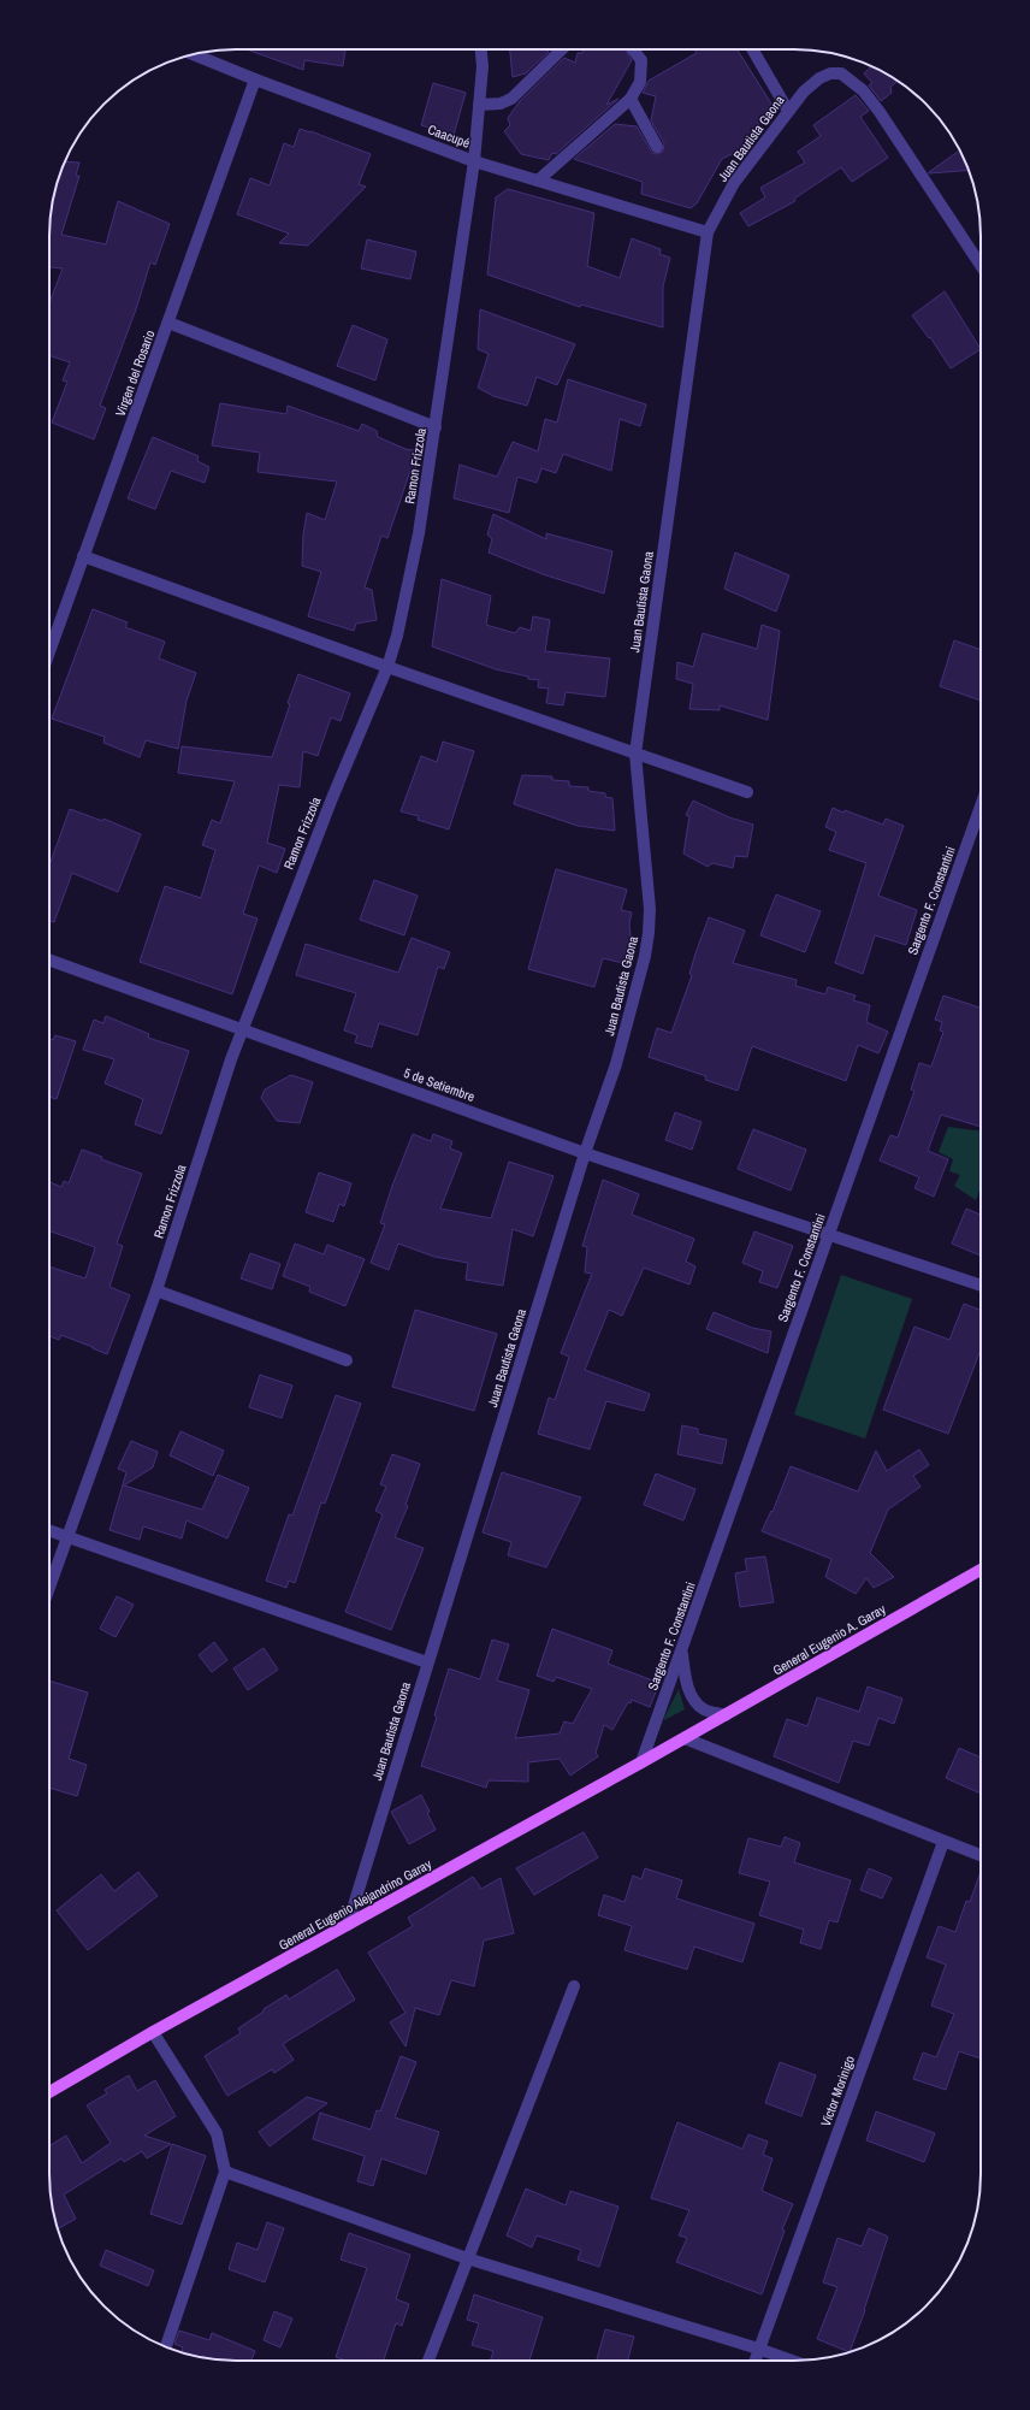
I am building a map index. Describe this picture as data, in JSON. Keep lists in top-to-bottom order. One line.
{"streets":{"main road":["General Eugenio A. Garay","General Eugenio Alejandrino Garay"],"street":["Caacupé","Juan Bautista Gaona","Virgen del Rosario","Ramon Frizzola","Sargento F. Constantini","5 de Setiembre","Victor Morinigo"]},"crossings":[["Caacupé","Juan Bautista Gaona"],["Caacupé","Virgen del Rosario"],["Caacupé","Ramon Frizzola"],["Juan Bautista Gaona","5 de Setiembre"],["Juan Bautista Gaona","General Eugenio Alejandrino Garay"],["Ramon Frizzola","5 de Setiembre"],["Sargento F. Constantini","5 de Setiembre"],["Sargento F. Constantini","General Eugenio Alejandrino Garay"],["General Eugenio A. Garay","General Eugenio Alejandrino Garay"]]}
